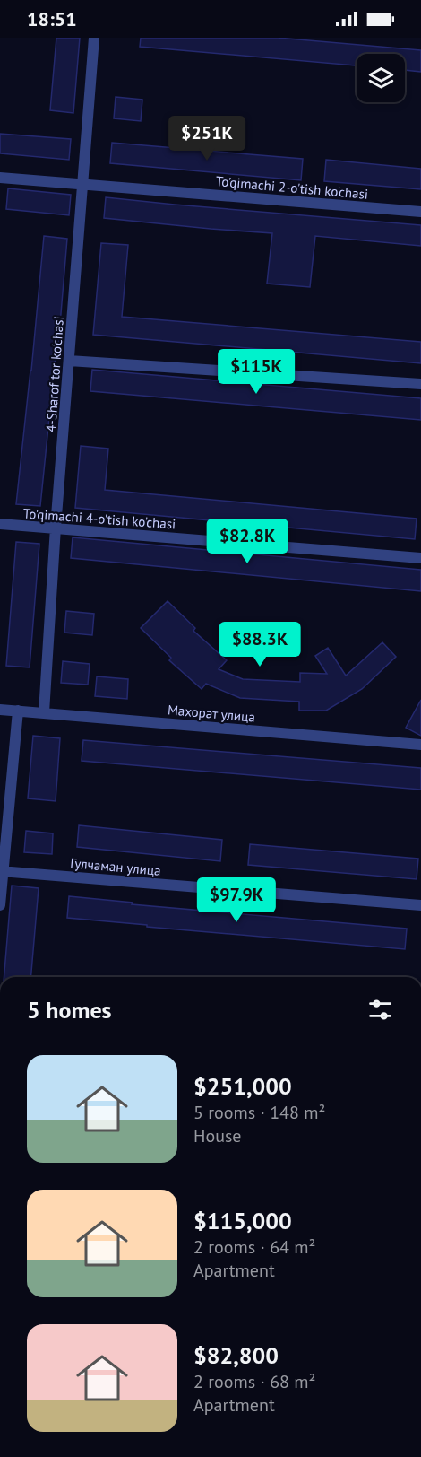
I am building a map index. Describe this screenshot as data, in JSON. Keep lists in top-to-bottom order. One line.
{"streets":{"street":["To'qimachi 2-o'tish ko'chasi","4-Sharof tor ko'chasi","To'qimachi 4-o'tish ko'chasi","Махорат улица","Гулчаман улица"]},"crossings":[["To'qimachi 2-o'tish ko'chasi","4-Sharof tor ko'chasi"],["4-Sharof tor ko'chasi","To'qimachi 4-o'tish ko'chasi"],["4-Sharof tor ko'chasi","Махорат улица"]],"page":{"status":"18:51","price":["$251K","$115K","$82.8K","$88.3K","$97.9K"],"heading":"5 homes","list":[{"name":"$251,000","note":"5 rooms · 148 m² · House"},{"name":"$115,000","note":"2 rooms · 64 m² · Apartment"},{"name":"$82,800","note":"2 rooms · 68 m² · Apartment"}]}}
